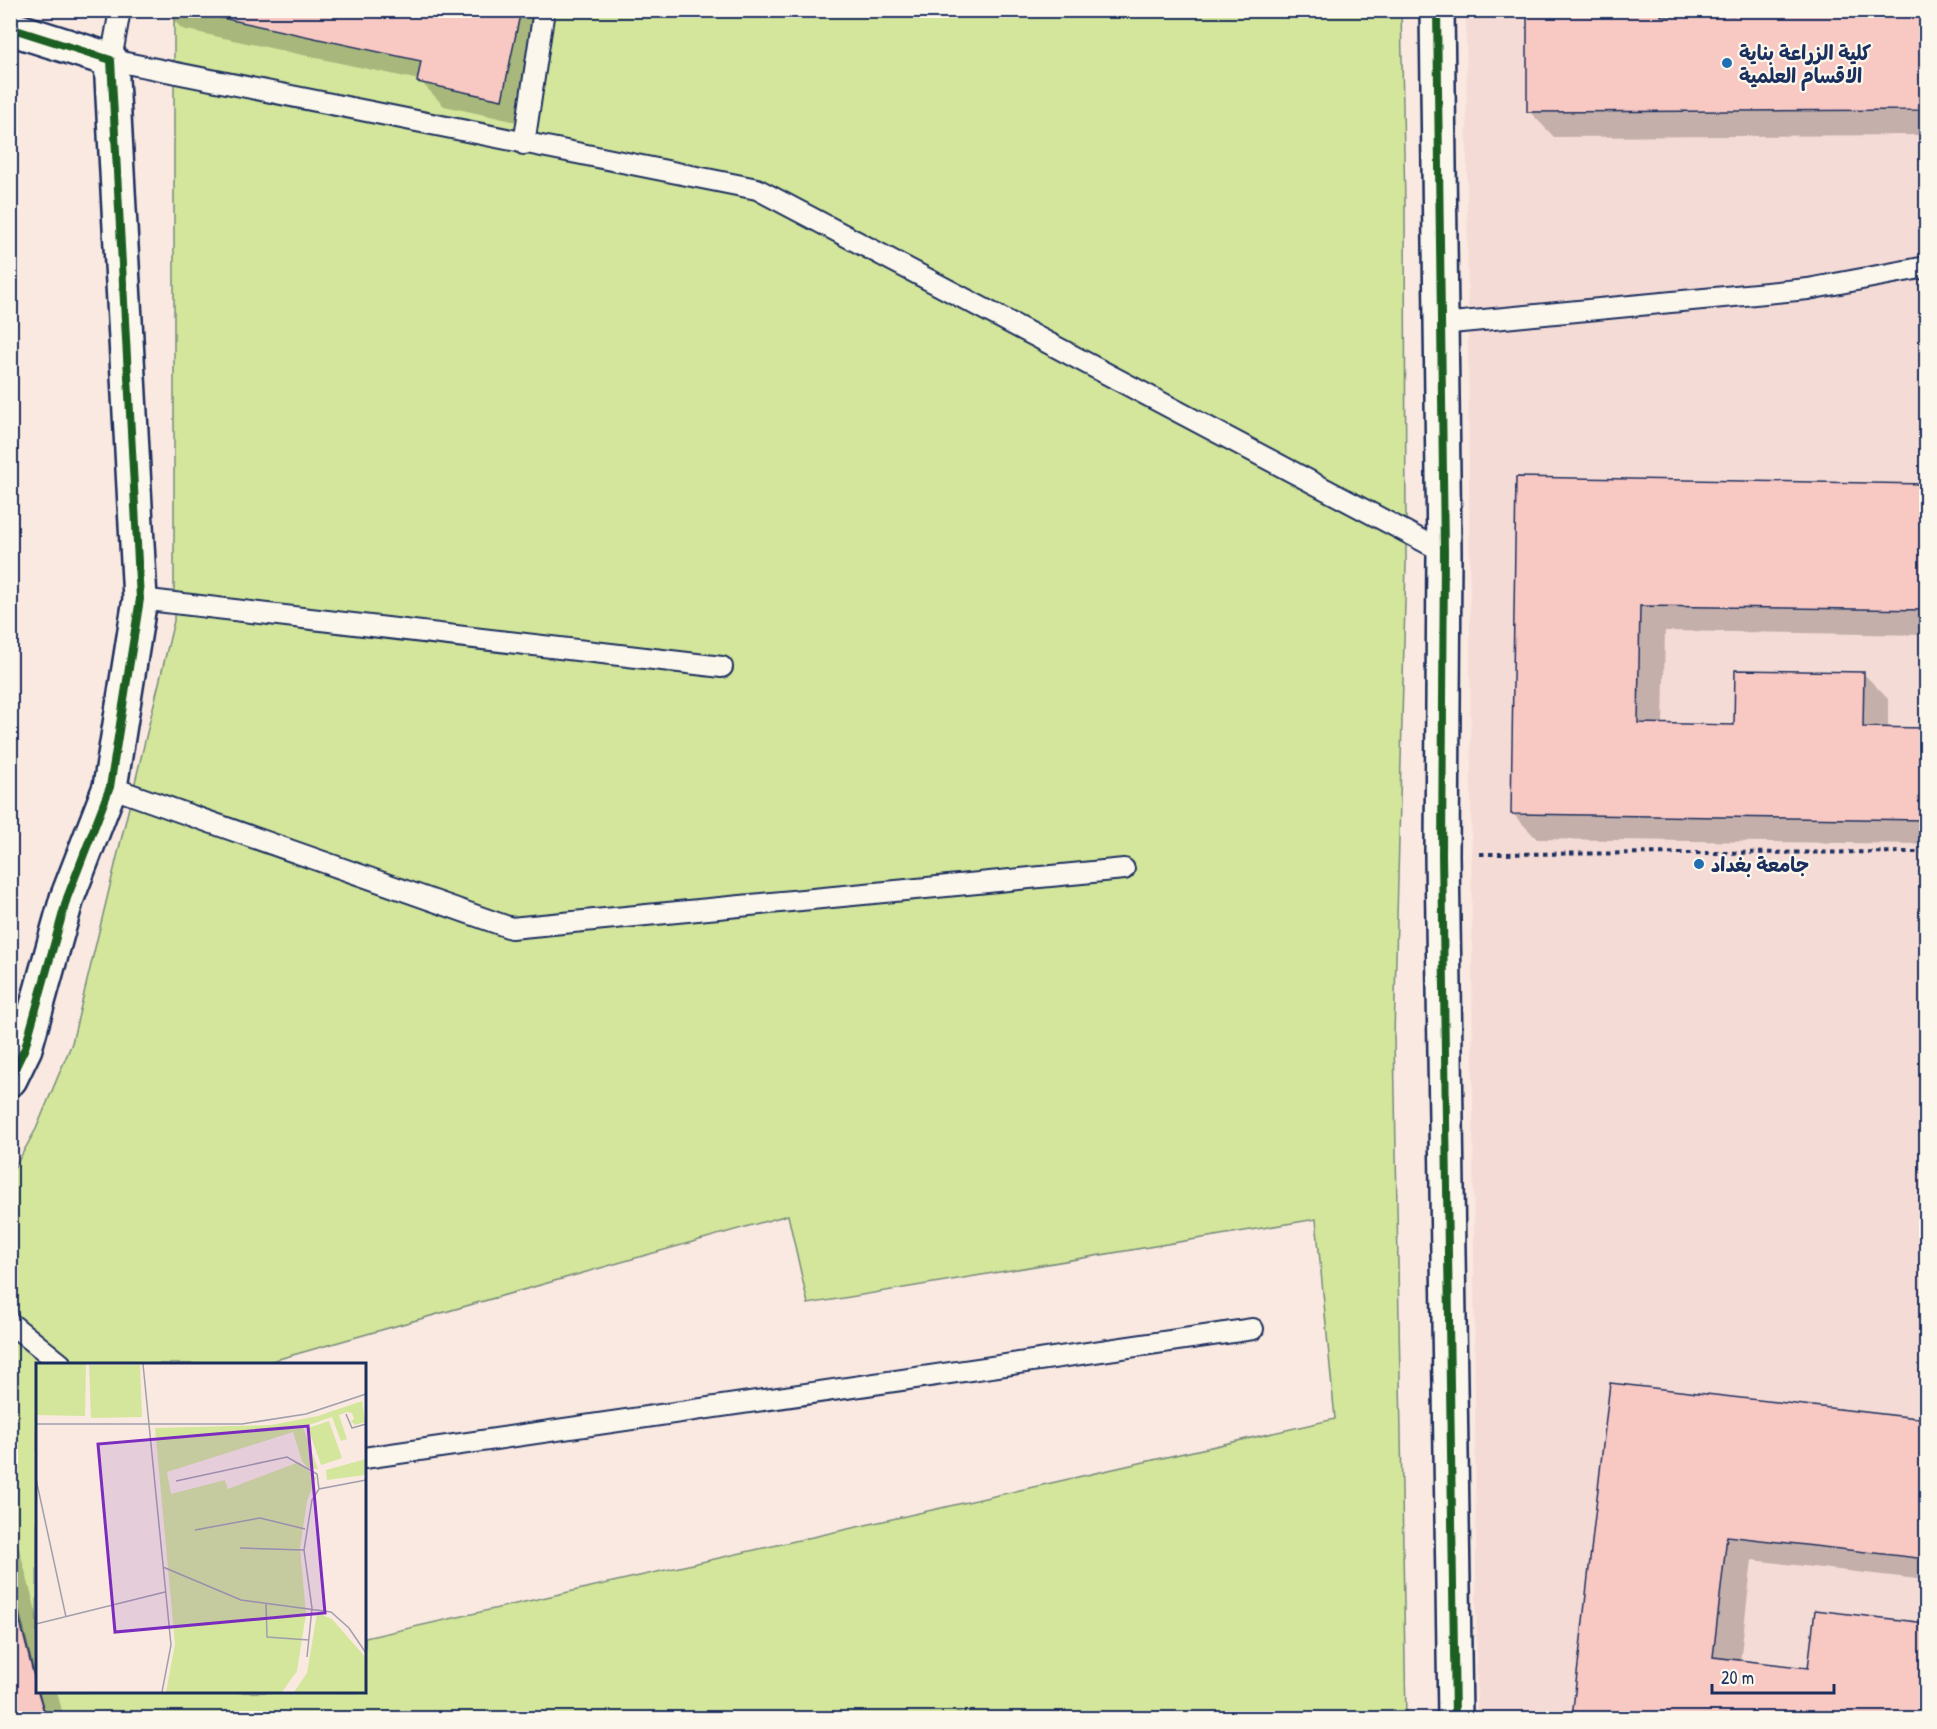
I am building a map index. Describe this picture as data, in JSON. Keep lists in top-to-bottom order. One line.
{"places":["كلية الزراعة بناية الاقسام العلمية","جامعة بغداد"],"scale_bar":"20 m"}
